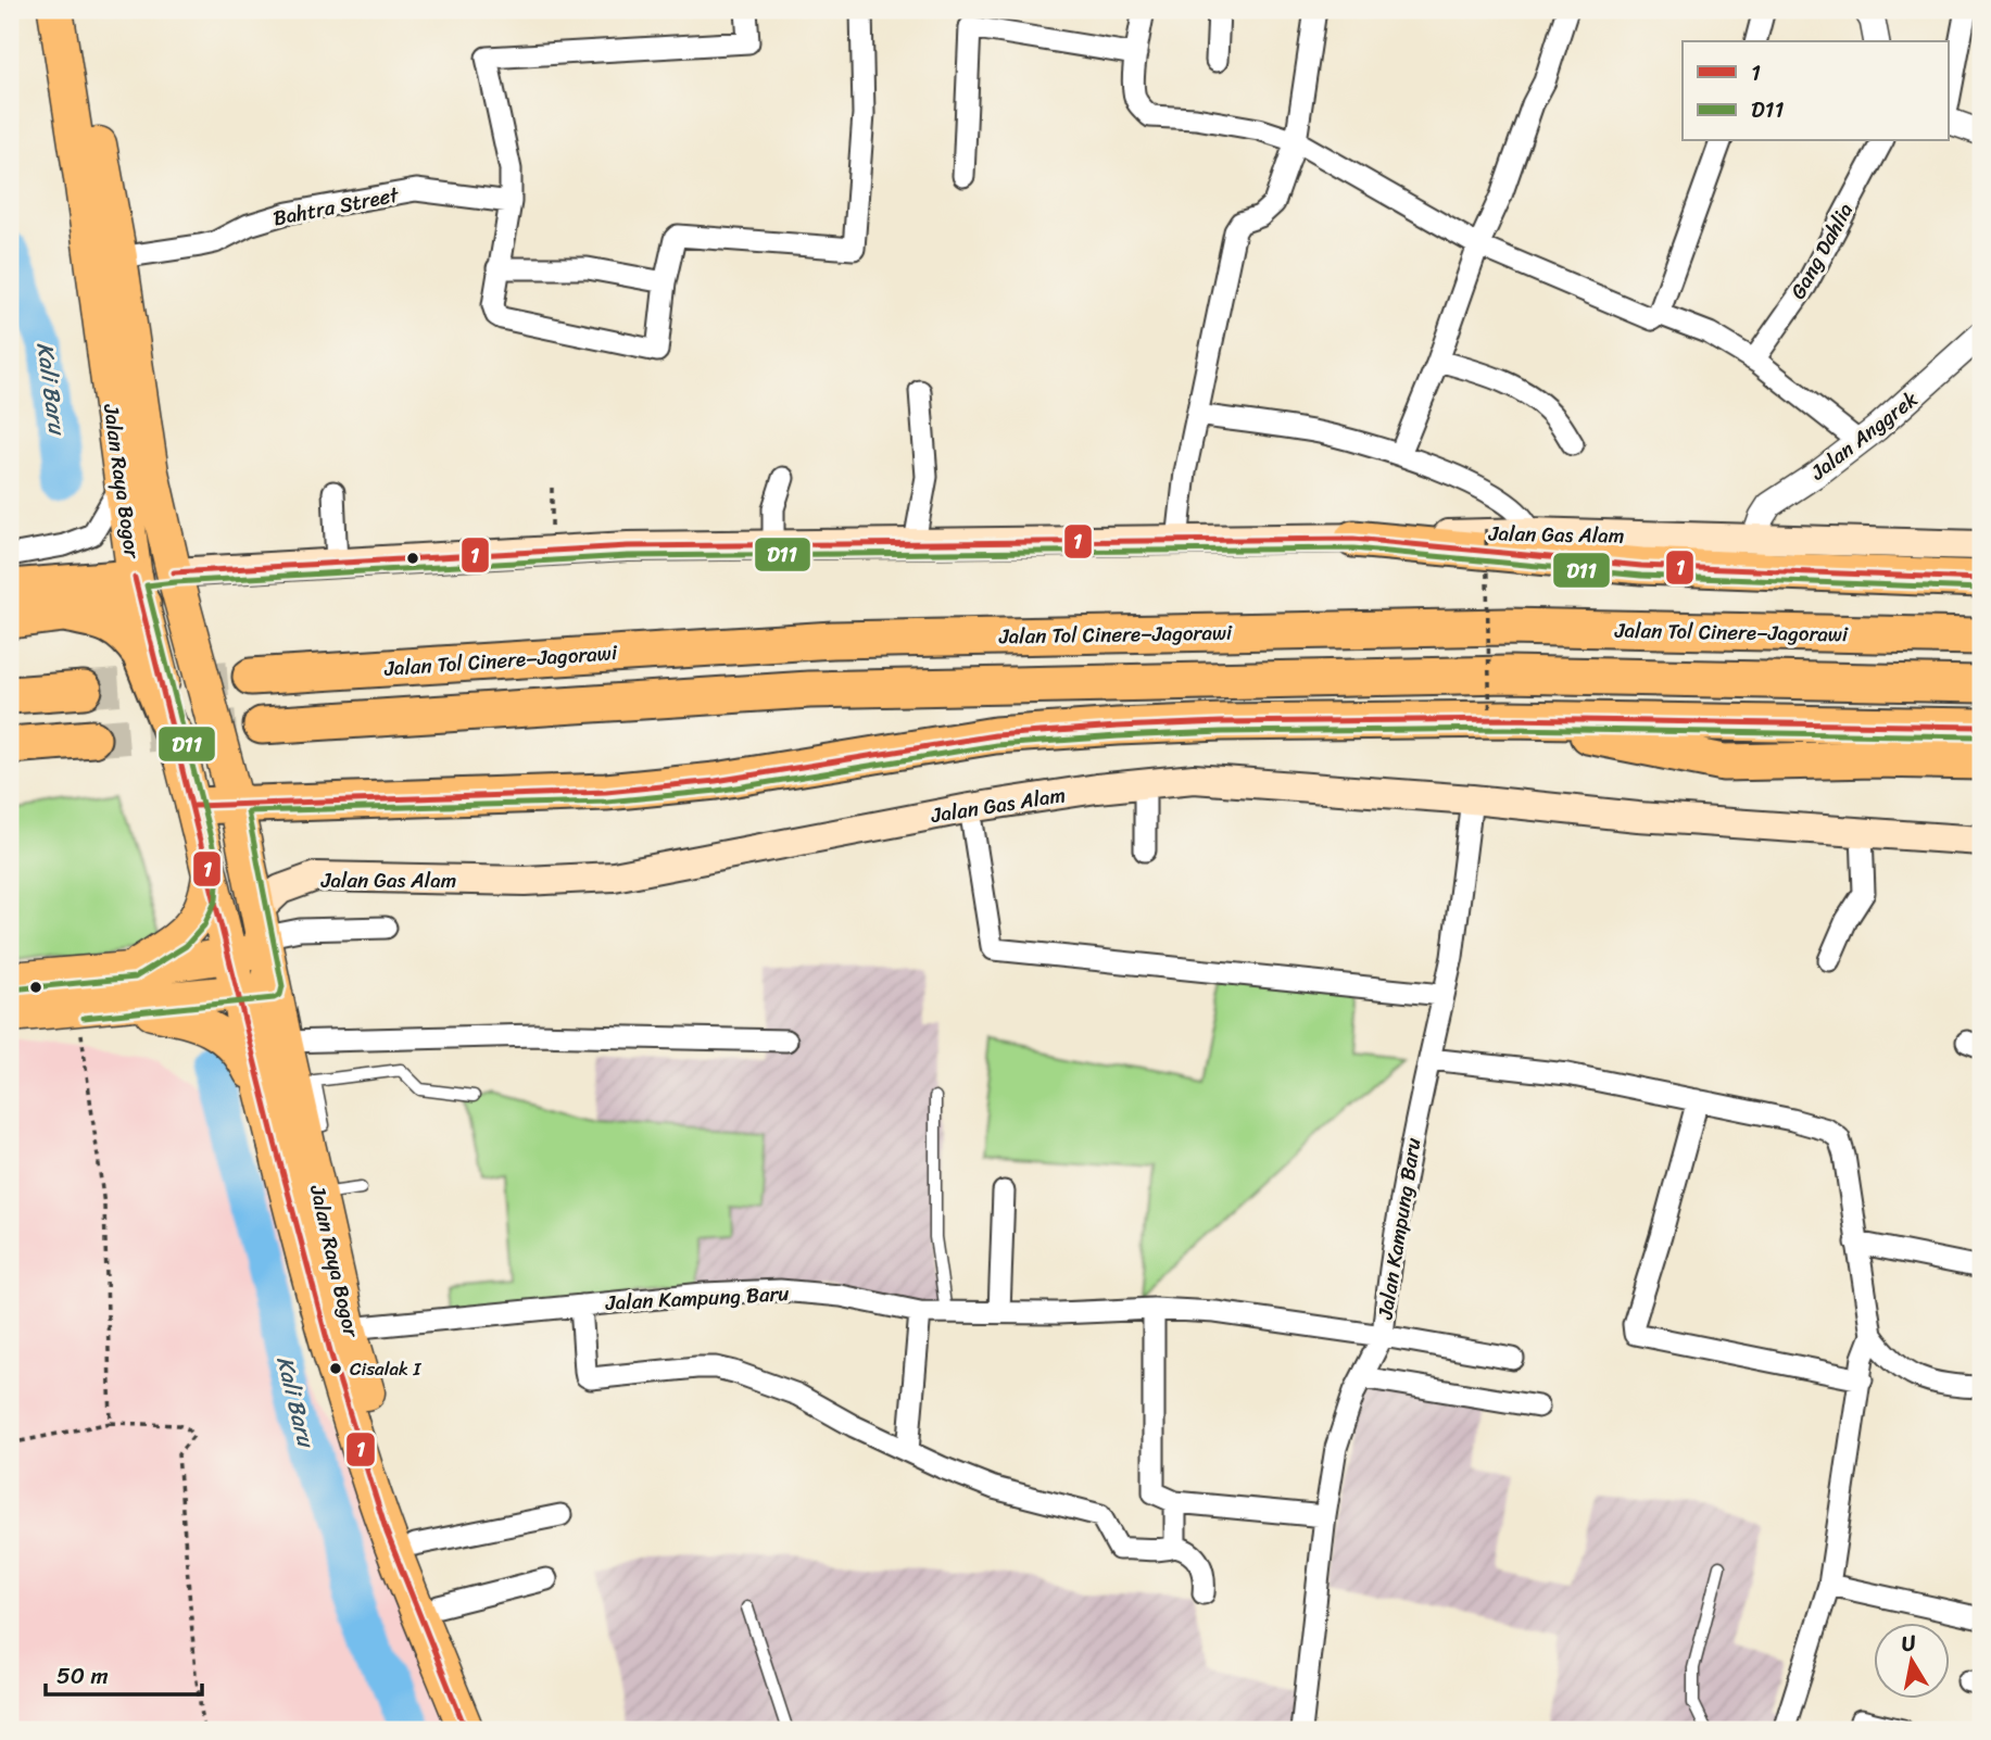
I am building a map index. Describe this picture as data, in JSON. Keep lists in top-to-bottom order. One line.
{"streets":{"highway":["Jalan Raya Bogor","Jalan Tol Cinere–Jagorawi"],"main road":["Jalan Gas Alam"],"street":["Bahtra Street","Gang Dahlia","Jalan Anggrek","Jalan Kampung Baru"]},"crossings":[["Bahtra Street","Jalan Raya Bogor"],["Jalan Anggrek","Jalan Gas Alam"],["Jalan Raya Bogor","Jalan Gas Alam"],["Jalan Raya Bogor","Jalan Kampung Baru"],["Jalan Gas Alam","Jalan Kampung Baru"]],"water":["Kali Baru"],"places":["Cisalak I"],"lines":["transit line 1","transit line D11"],"legend":["1","D11"],"scale_bar":"50 m","north":"top"}
